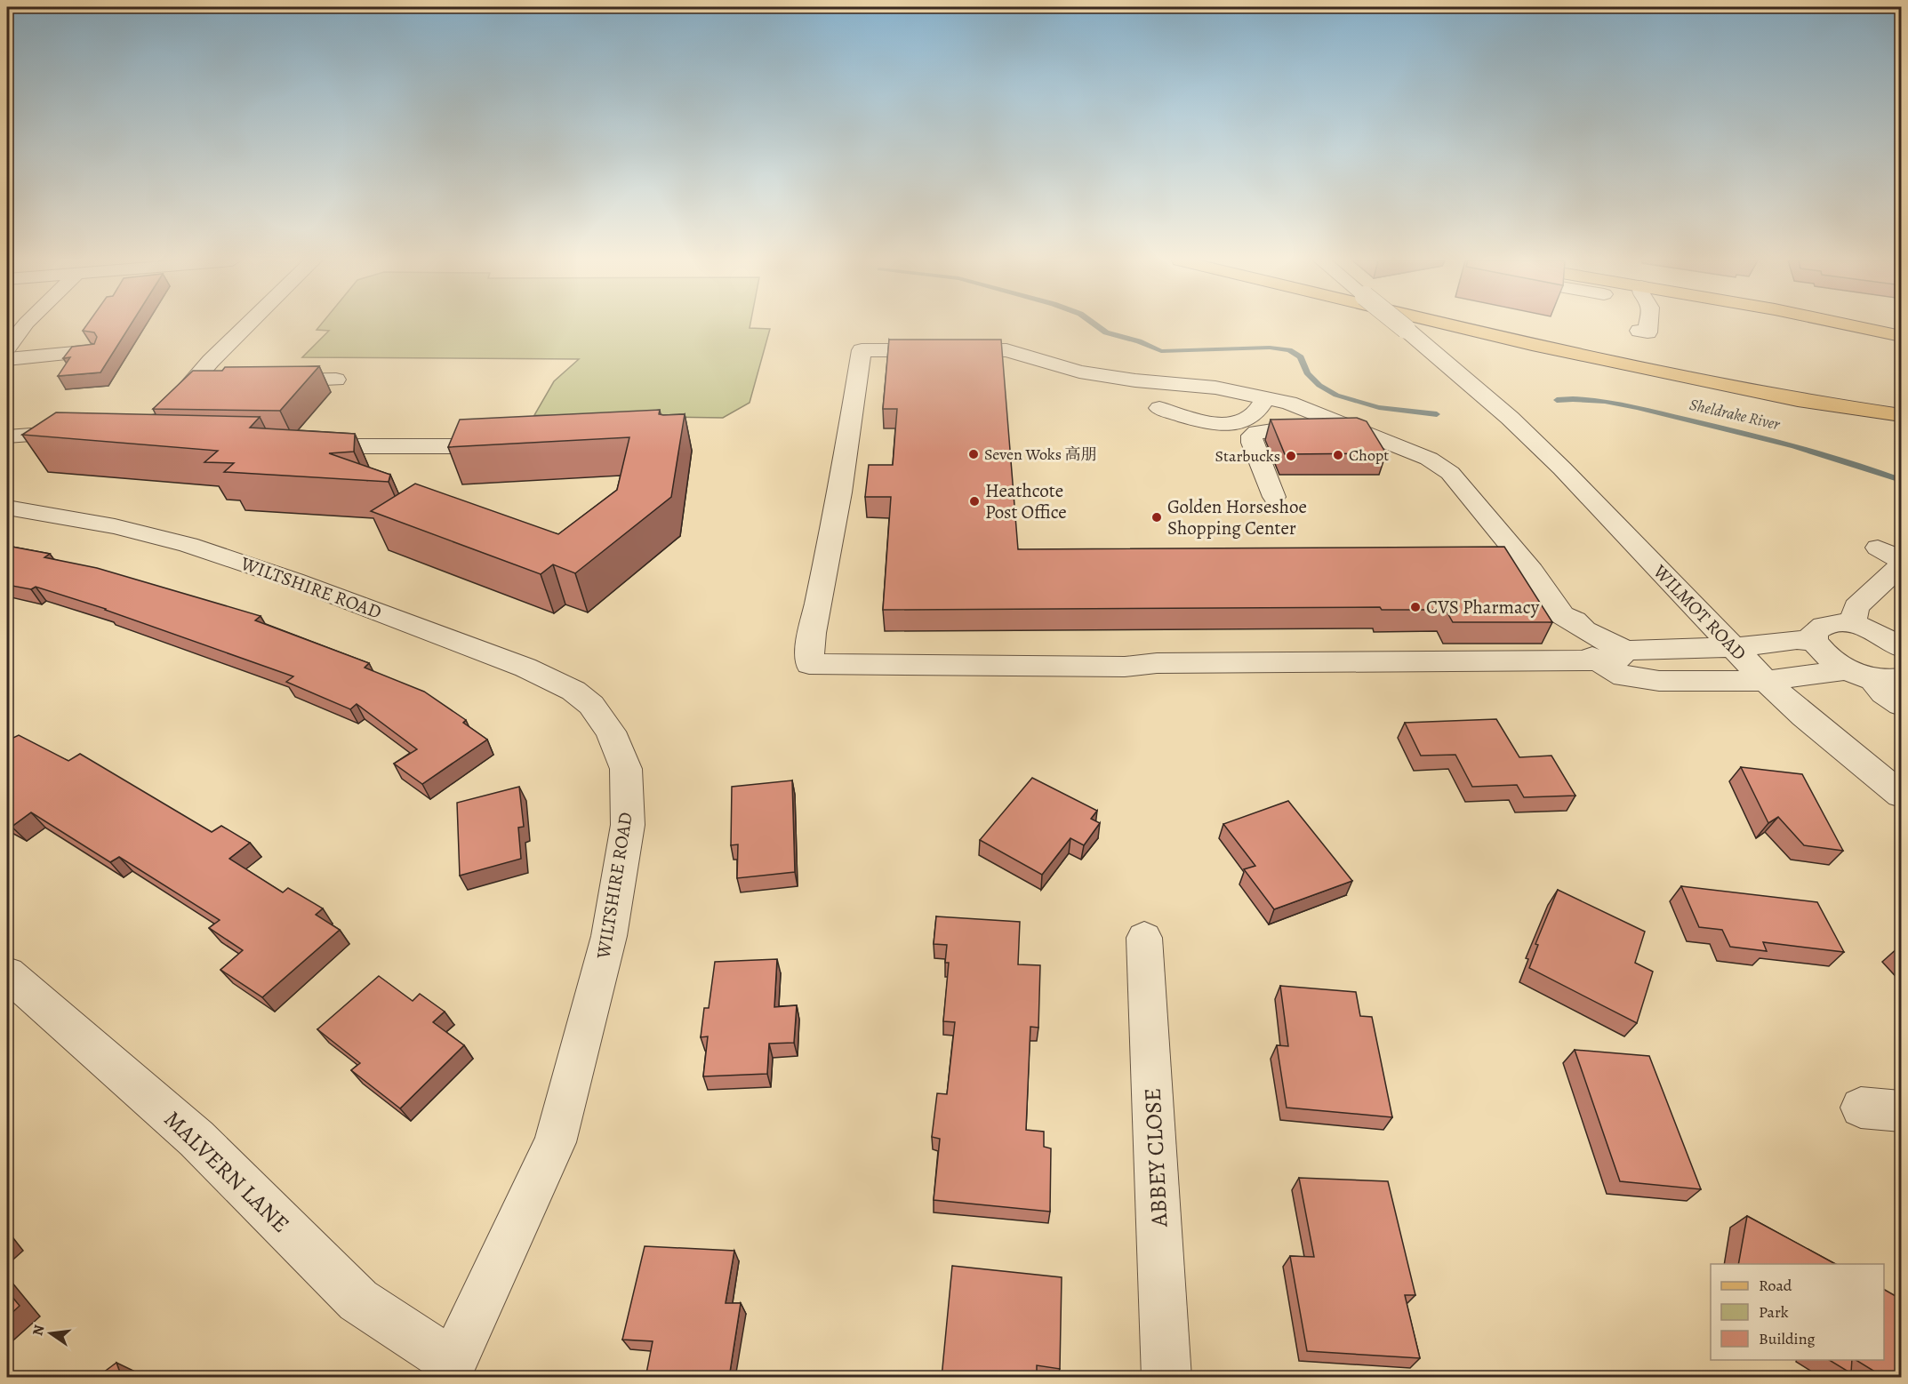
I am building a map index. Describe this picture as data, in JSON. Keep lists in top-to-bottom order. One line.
{"streets":{"street":["WILTSHIRE ROAD","WILMOT ROAD","ABBEY CLOSE","MALVERN LANE"]},"crossings":[["WILTSHIRE ROAD","MALVERN LANE"]],"water":["Sheldrake River"],"places":["Seven Woks 高朋","Chopt","Starbucks","Heathcote Post Office","Golden Horseshoe Shopping Center","CVS Pharmacy"],"legend":["Road","Park","Building"],"north":"left"}
